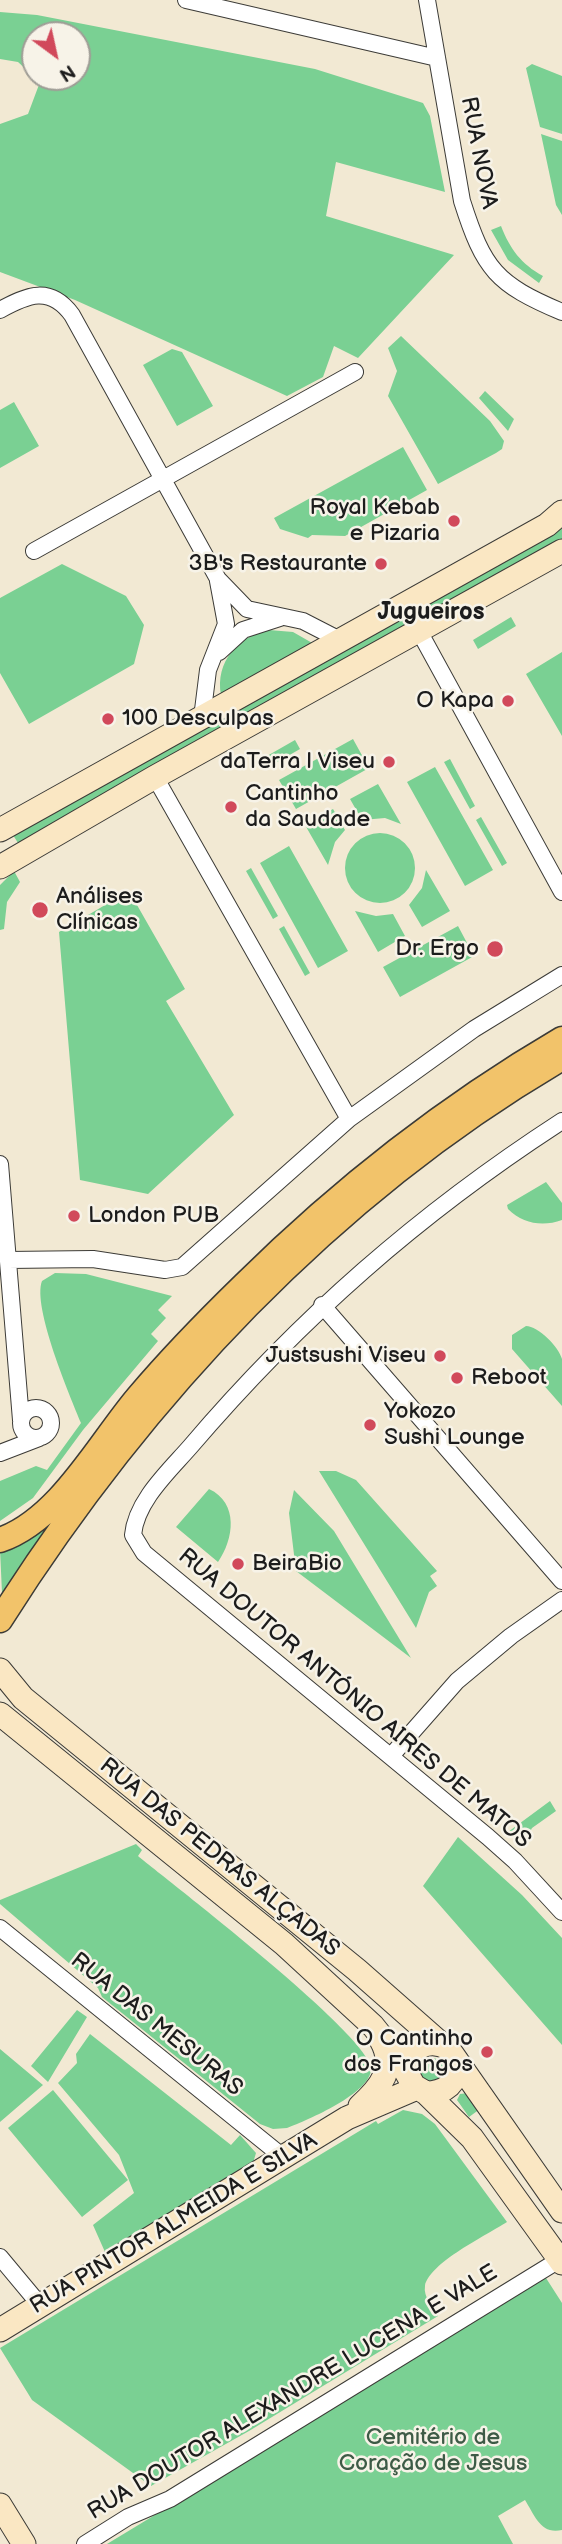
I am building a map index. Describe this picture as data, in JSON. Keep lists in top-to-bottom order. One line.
{"streets":{"street":["RUA NOVA","RUA DOUTOR ANTÓNIO AIRES DE MATOS","RUA DAS PEDRAS ALÇADAS","RUA DAS MESURAS","RUA PINTOR ALMEIDA E SILVA","RUA DOUTOR ALEXANDRE LUCENA E VALE"]},"crossings":[["RUA DAS PEDRAS ALÇADAS","RUA PINTOR ALMEIDA E SILVA"],["RUA DAS PEDRAS ALÇADAS","RUA DOUTOR ALEXANDRE LUCENA E VALE"],["RUA DAS MESURAS","RUA PINTOR ALMEIDA E SILVA"]],"districts":["Jugueiros"],"parks":["Cemitério de Coração de Jesus"],"places":["Royal Kebab e Pizaria","3B's Restaurante","O Kapa","100 Desculpas","daTerra | Viseu","Cantinho da Saudade","Análises Clínicas","Dr. Ergo","London PUB","Justsushi Viseu","Reboot","Yokozo Sushi Lounge","BeiraBio","O Cantinho dos Frangos"],"north":"bottom right"}
